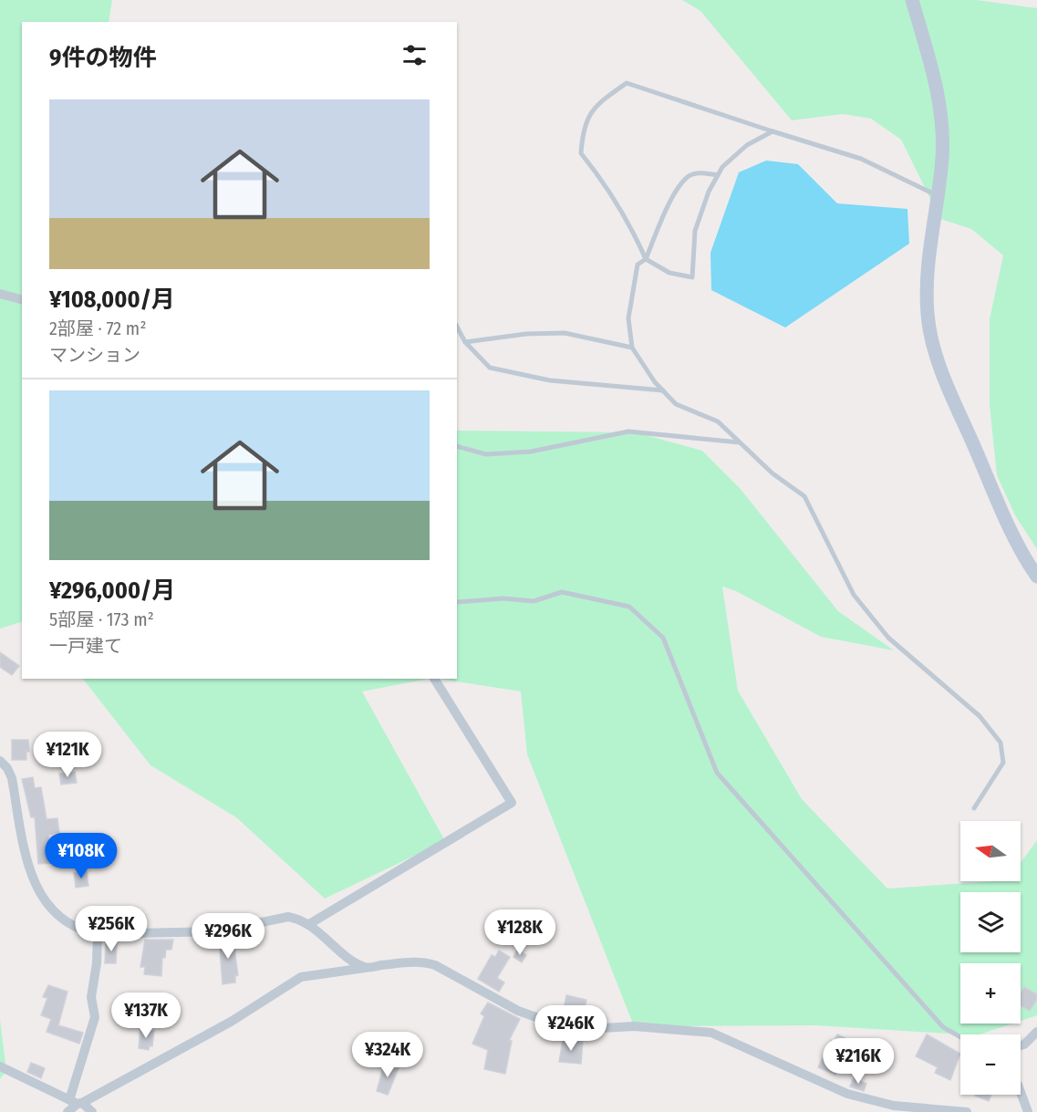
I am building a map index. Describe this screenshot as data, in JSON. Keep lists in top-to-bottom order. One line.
{"north":"left","page":{"heading":"9件の物件","list":[{"name":"¥108,000/月","note":"2部屋 · 72 m² · マンション"},{"name":"¥296,000/月","note":"5部屋 · 173 m² · 一戸建て"}],"price":["¥121K","¥108K","¥256K","¥128K","¥296K","¥137K","¥246K","¥324K","¥216K"],"map_buttons":["+","−"]}}
